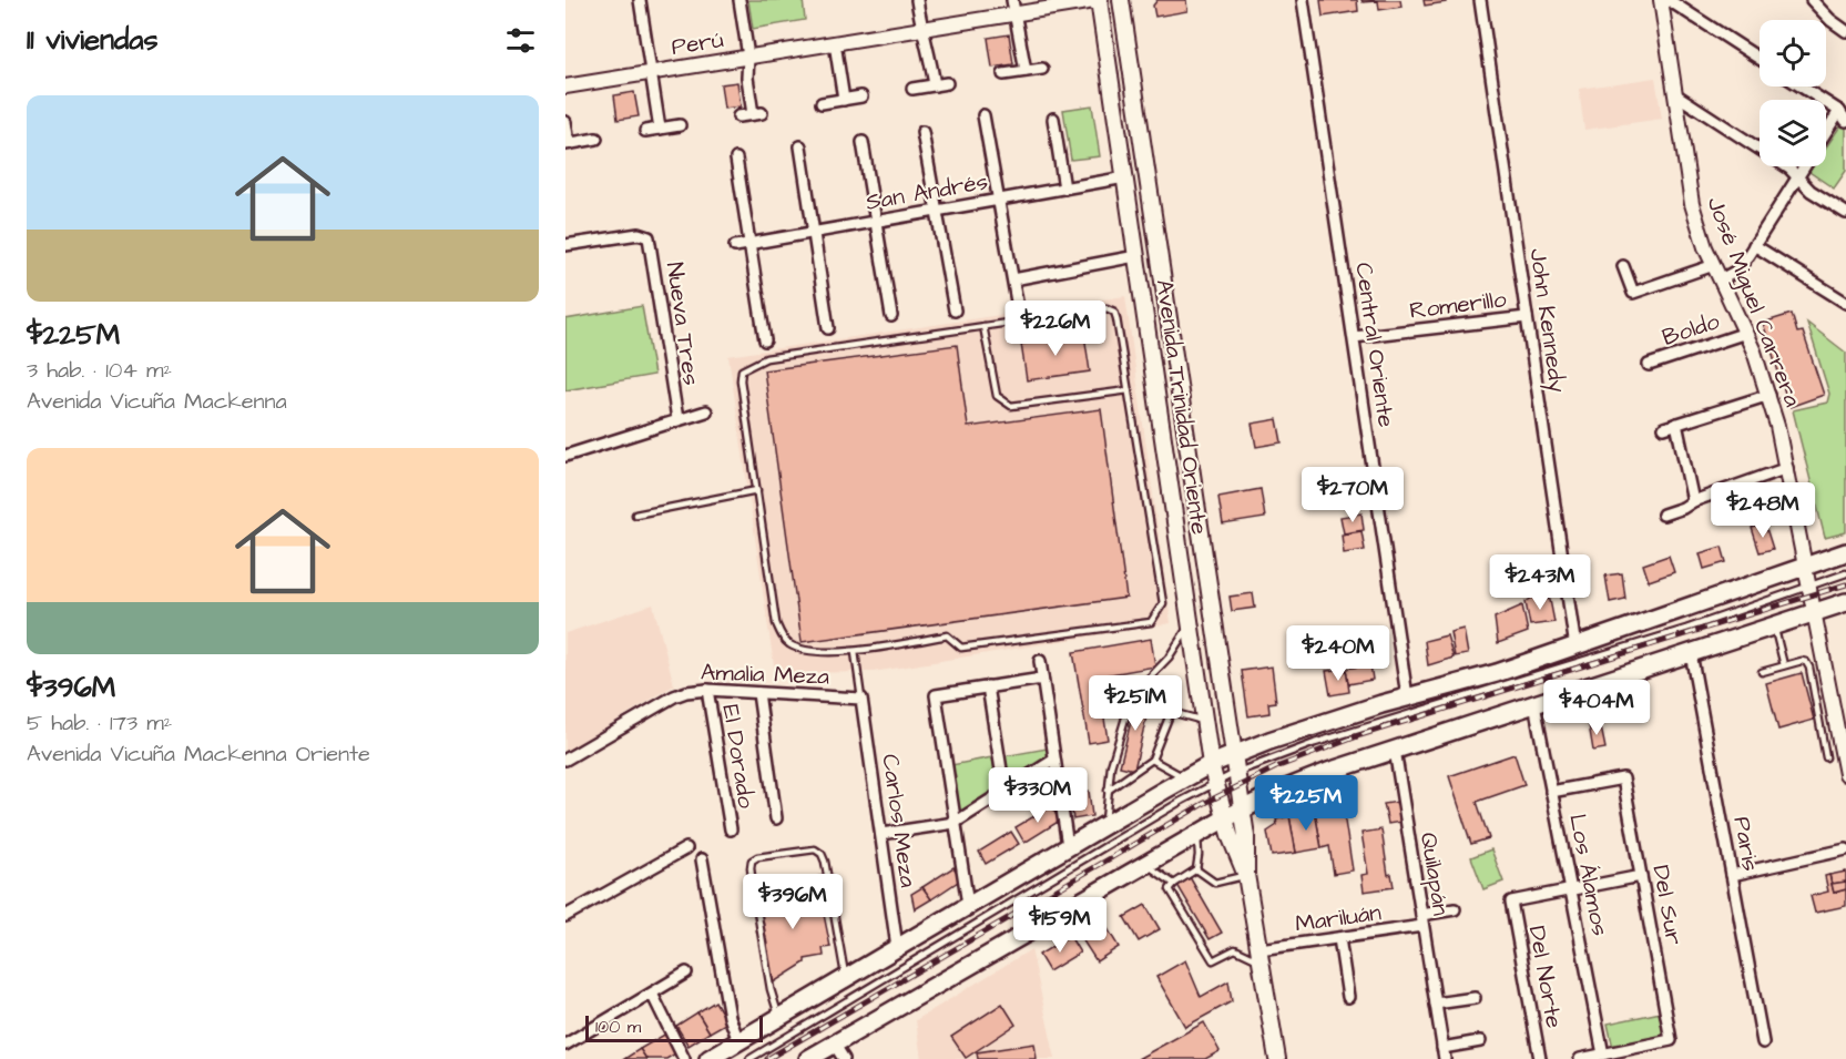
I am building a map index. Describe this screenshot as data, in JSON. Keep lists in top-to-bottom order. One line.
{"streets":{"main road":["Avenida Trinidad Oriente"],"street":["Perú","San Andrés","José Miguel Carrera","Romerillo","John Kennedy","Nueva Tres","Boldo","Central Oriente","Amalia Meza","El Dorado","Carlos Meza","Paris","Quilapán","Los Álamos","Del Sur","Mariluán","Del Norte"]},"crossings":[["Perú","Avenida Trinidad Oriente"],["San Andrés","Avenida Trinidad Oriente"],["José Miguel Carrera","Boldo"],["Romerillo","John Kennedy"],["Romerillo","Central Oriente"],["Amalia Meza","El Dorado"],["Amalia Meza","Carlos Meza"],["Quilapán","Mariluán"],["Los Álamos","Del Sur"],["Los Álamos","Del Norte"]],"scale_bar":"100 m","page":{"heading":"11 viviendas","list":[{"name":"$225M","note":"3 hab. · 104 m² · Avenida Vicuña Mackenna"},{"name":"$396M","note":"5 hab. · 173 m² · Avenida Vicuña Mackenna Oriente"}],"price":["$226M","$270M","$248M","$243M","$240M","$251M","$404M","$330M","$225M","$396M","$159M"],"scale":"100 m"}}
